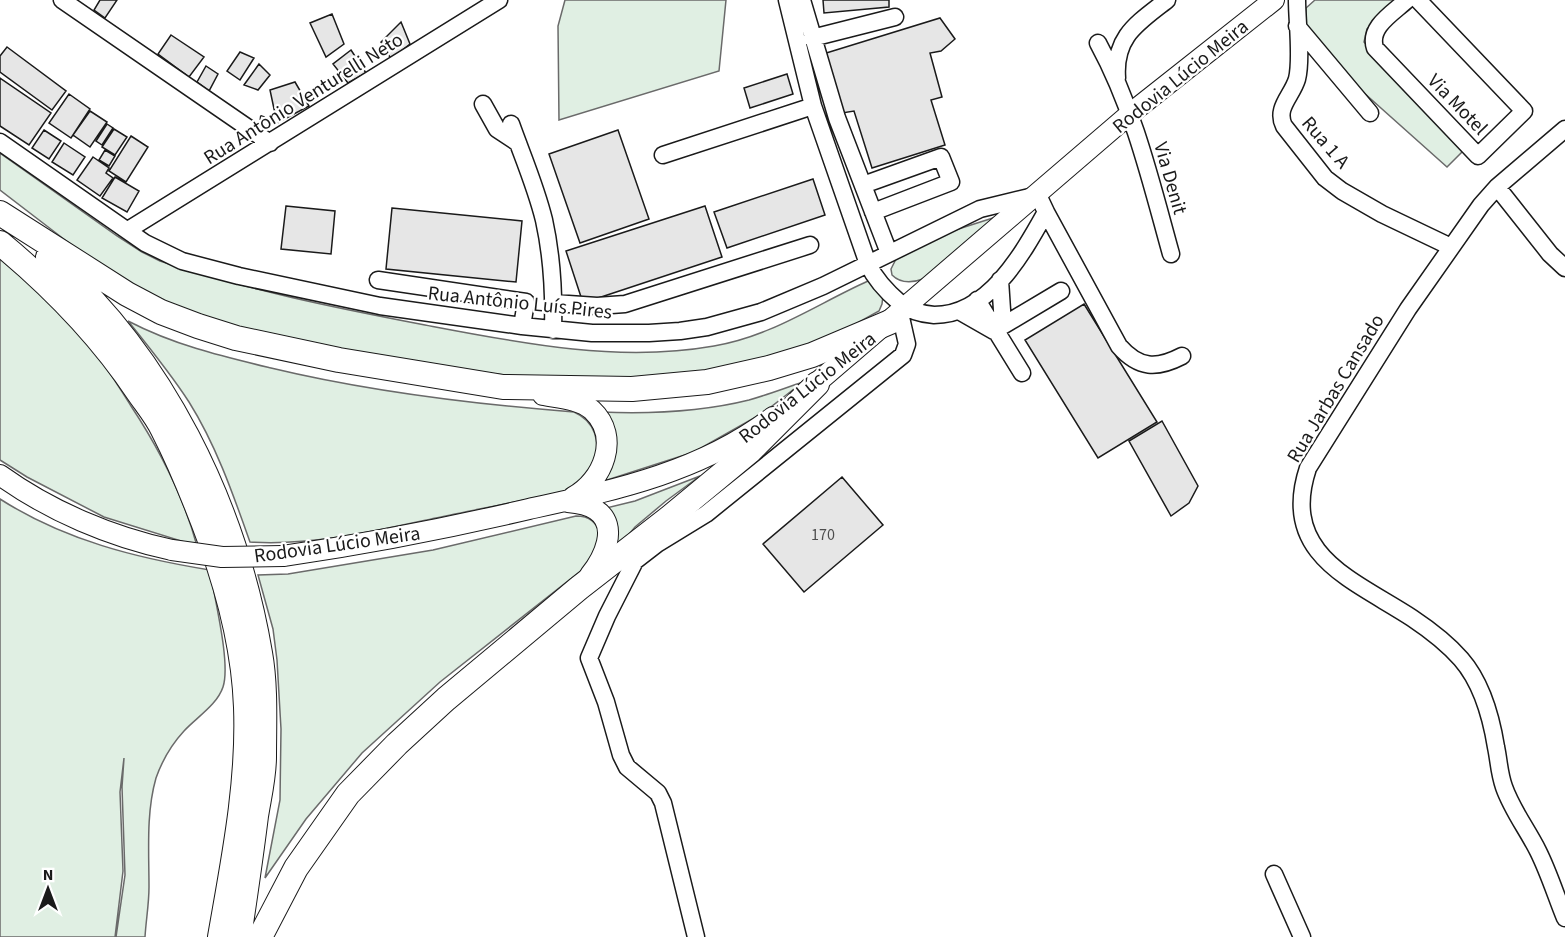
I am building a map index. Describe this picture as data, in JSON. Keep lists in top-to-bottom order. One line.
{"streets":{"main road":["Rodovia Lúcio Meira"],"street":["Rua Antônio Venturelli Neto","Via Motel","Rua 1 A","Via Denit","Rua Antônio Luís Pires","Rua Jarbas Cansado"]},"crossings":[["Rodovia Lúcio Meira","Via Denit"],["Rodovia Lúcio Meira","Rua Antônio Luís Pires"],["Rua Antônio Venturelli Neto","Rua Antônio Luís Pires"],["Rua 1 A","Rua Jarbas Cansado"]],"house_numbers":["170"],"north":"top"}
